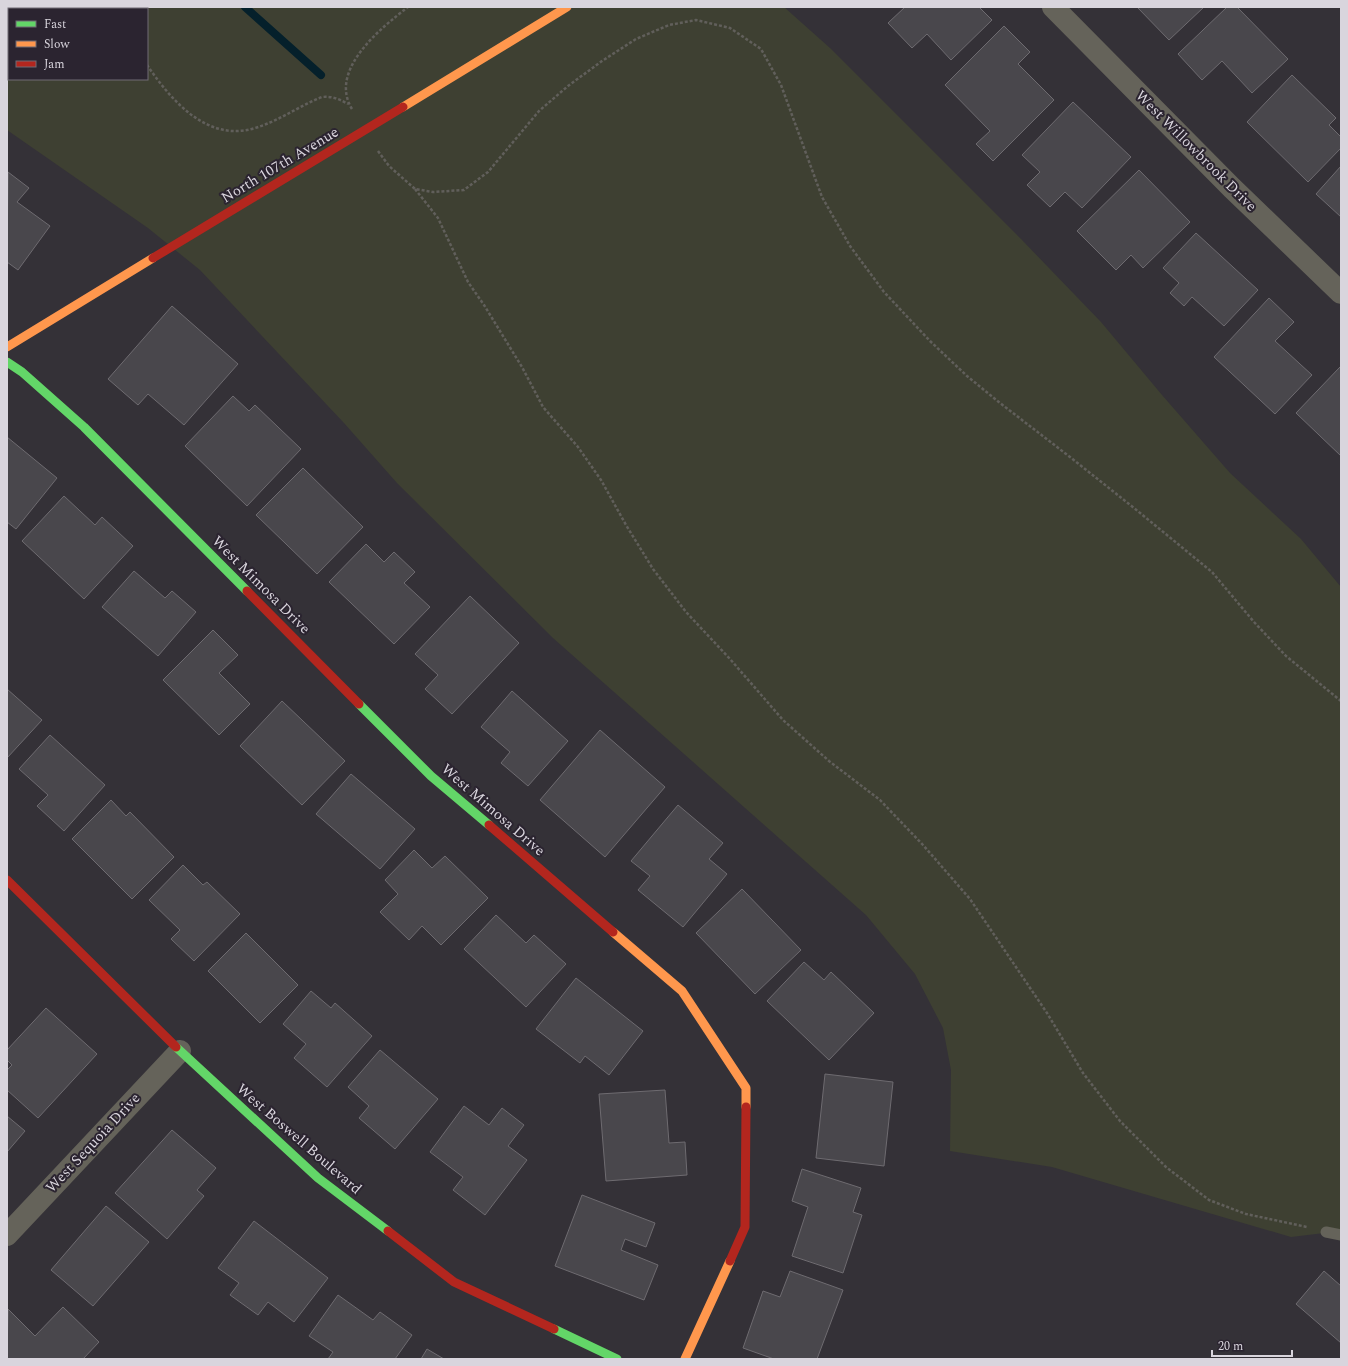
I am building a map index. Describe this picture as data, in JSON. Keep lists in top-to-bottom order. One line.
{"streets":{"street":["West Willowbrook Drive","North 107th Avenue","West Mimosa Drive","West Boswell Boulevard","West Sequoia Drive"]},"crossings":[["West Boswell Boulevard","West Sequoia Drive"]],"legend":["Fast","Slow","Jam"],"scale_bar":"20 m"}
